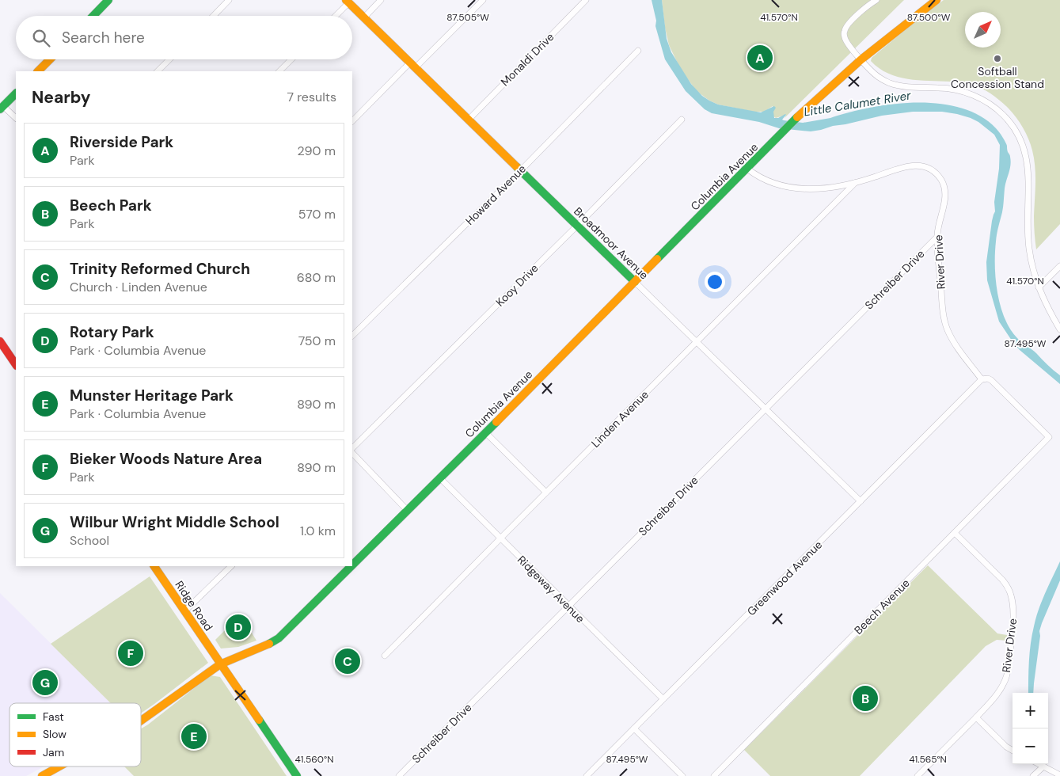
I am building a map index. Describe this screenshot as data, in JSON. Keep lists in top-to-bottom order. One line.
{"streets":{"street":["Monaldi Drive","Columbia Avenue","Howard Avenue","Broadmoor Avenue","River Drive","Schreiber Drive","Kooy Drive","Linden Avenue","Greenwood Avenue","Ridgeway Avenue","Ridge Road","Beech Avenue"]},"crossings":[["Monaldi Drive","Broadmoor Avenue"],["Columbia Avenue","Broadmoor Avenue"],["Columbia Avenue","River Drive"],["Columbia Avenue","Ridgeway Avenue"],["Columbia Avenue","Ridge Road"],["Howard Avenue","Broadmoor Avenue"],["Broadmoor Avenue","Schreiber Drive"],["Broadmoor Avenue","Kooy Drive"],["Broadmoor Avenue","Linden Avenue"],["Broadmoor Avenue","Greenwood Avenue"],["River Drive","Schreiber Drive"],["River Drive","Linden Avenue"],["River Drive","Greenwood Avenue"],["River Drive","Beech Avenue"],["Schreiber Drive","Ridgeway Avenue"],["Linden Avenue","Ridgeway Avenue"],["Greenwood Avenue","Ridgeway Avenue"]],"water":["Little Calumet River"],"places":["Softball Concession Stand"],"legend":["Fast","Slow","Jam"],"north":"top right","page":{"search":"Search here","pins":["A","D","F","C","G","B","E"],"heading":["Nearby","7 results"],"list":[{"mark":"A","name":"Riverside Park","note":"Park","value":"290 m"},{"mark":"B","name":"Beech Park","note":"Park","value":"570 m"},{"mark":"C","name":"Trinity Reformed Church","note":"Church · Linden Avenue","value":"680 m"},{"mark":"D","name":"Rotary Park","note":"Park · Columbia Avenue","value":"750 m"},{"mark":"E","name":"Munster Heritage Park","note":"Park · Columbia Avenue","value":"890 m"},{"mark":"F","name":"Bieker Woods Nature Area","note":"Park","value":"890 m"},{"mark":"G","name":"Wilbur Wright Middle School","note":"School","value":"1.0 km"}],"map_buttons":["+","−"]},"coordinates":["87.505°W","41.570°N","87.500°W","87.495°W","41.560°N","41.565°N"]}
